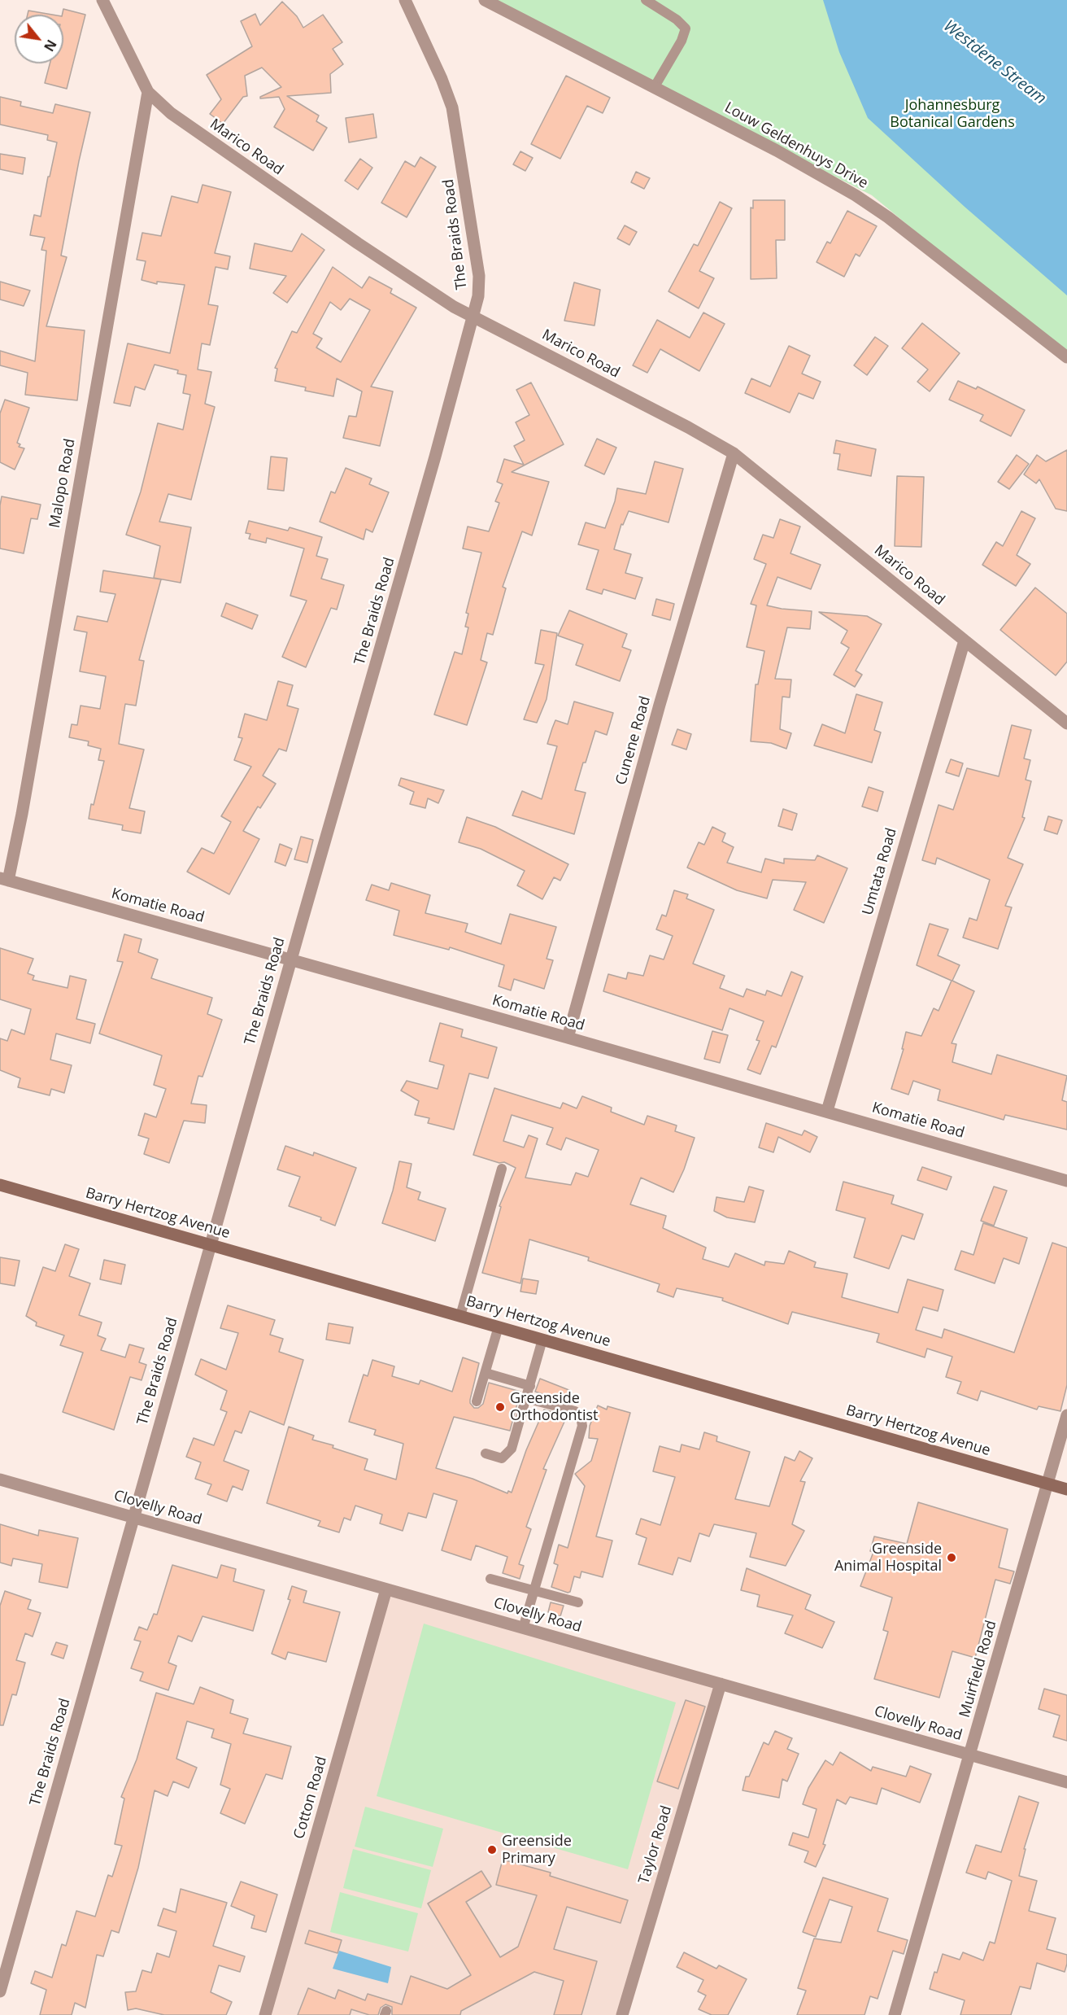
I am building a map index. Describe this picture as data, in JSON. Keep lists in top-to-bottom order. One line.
{"streets":{"main road":["Barry Hertzog Avenue"],"street":["Louw Geldenhuys Drive","Marico Road","The Braids Road","Malopo Road","Cunene Road","Umtata Road","Komatie Road","Clovelly Road","Muirfield Road","Cotton Road","Taylor Road"]},"crossings":[["Marico Road","The Braids Road"],["Marico Road","Malopo Road"],["Marico Road","Cunene Road"],["Marico Road","Umtata Road"],["The Braids Road","Komatie Road"],["The Braids Road","Barry Hertzog Avenue"],["The Braids Road","Clovelly Road"],["Malopo Road","Komatie Road"],["Cunene Road","Komatie Road"],["Umtata Road","Komatie Road"],["Barry Hertzog Avenue","Muirfield Road"],["Clovelly Road","Muirfield Road"],["Clovelly Road","Cotton Road"],["Clovelly Road","Taylor Road"]],"water":["Westdene Stream"],"parks":["Johannesburg Botanical Gardens"],"places":["Greenside Orthodontist","Greenside Animal Hospital","Greenside Primary"],"north":"bottom right"}
